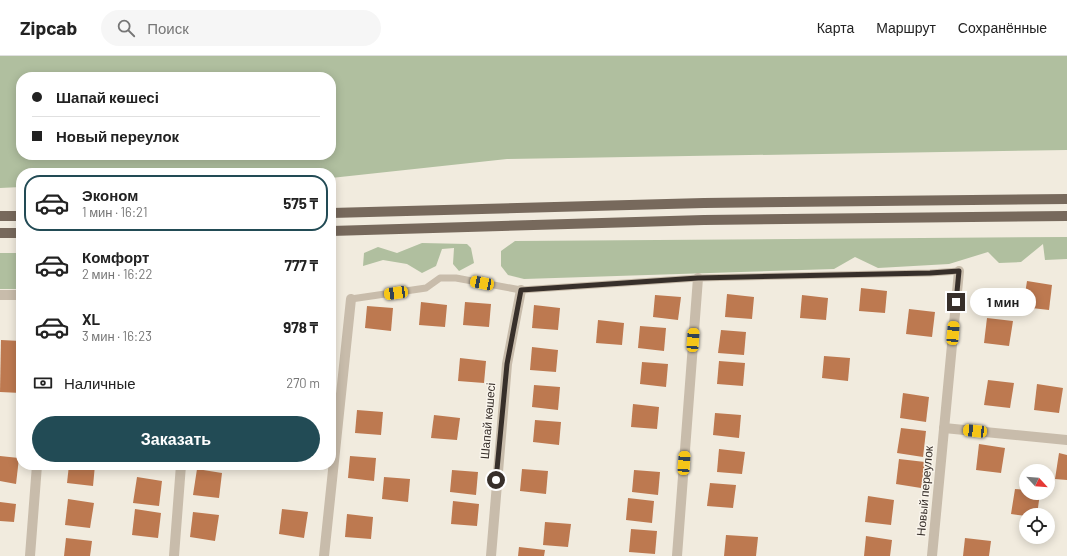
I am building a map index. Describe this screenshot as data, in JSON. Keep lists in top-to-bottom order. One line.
{"streets":{"street":["Шапай көшесі","Новый переулок"]},"north":"bottom right","page":{"header":"Zipcab","search":"Поиск","nav":["Карта","Маршрут","Сохранённые"],"banner":["Шапай көшесі","Новый переулок"],"list":[{"name":"Эконом","note":"1 мин · 16:21","value":"575 ₸"},{"name":"Комфорт","note":"2 мин · 16:22","value":"777 ₸"},{"name":"XL","note":"3 мин · 16:23","value":"978 ₸"}],"bubble":"1 мин","pay":["Наличные","270 m"],"buttons":"Заказать"}}
